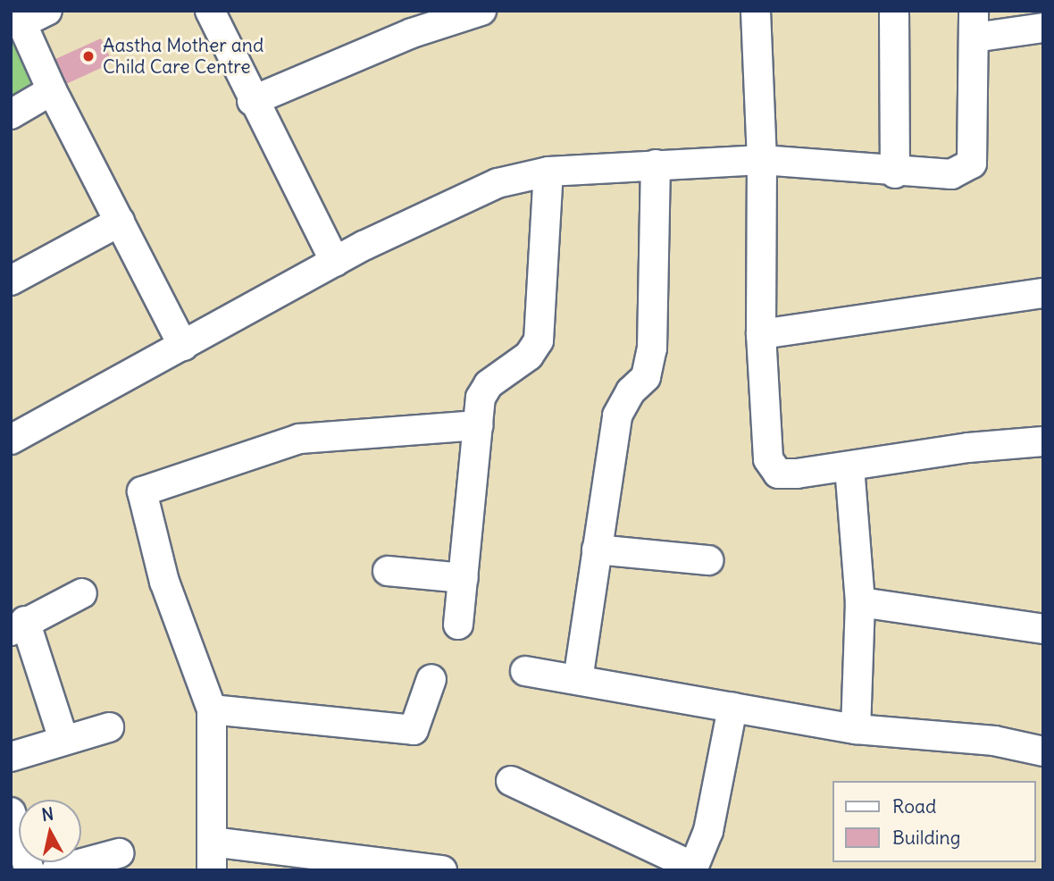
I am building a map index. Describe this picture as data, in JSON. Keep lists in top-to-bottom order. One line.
{"places":["Aastha Mother and Child Care Centre"],"legend":["Road","Building"],"north":"top"}
